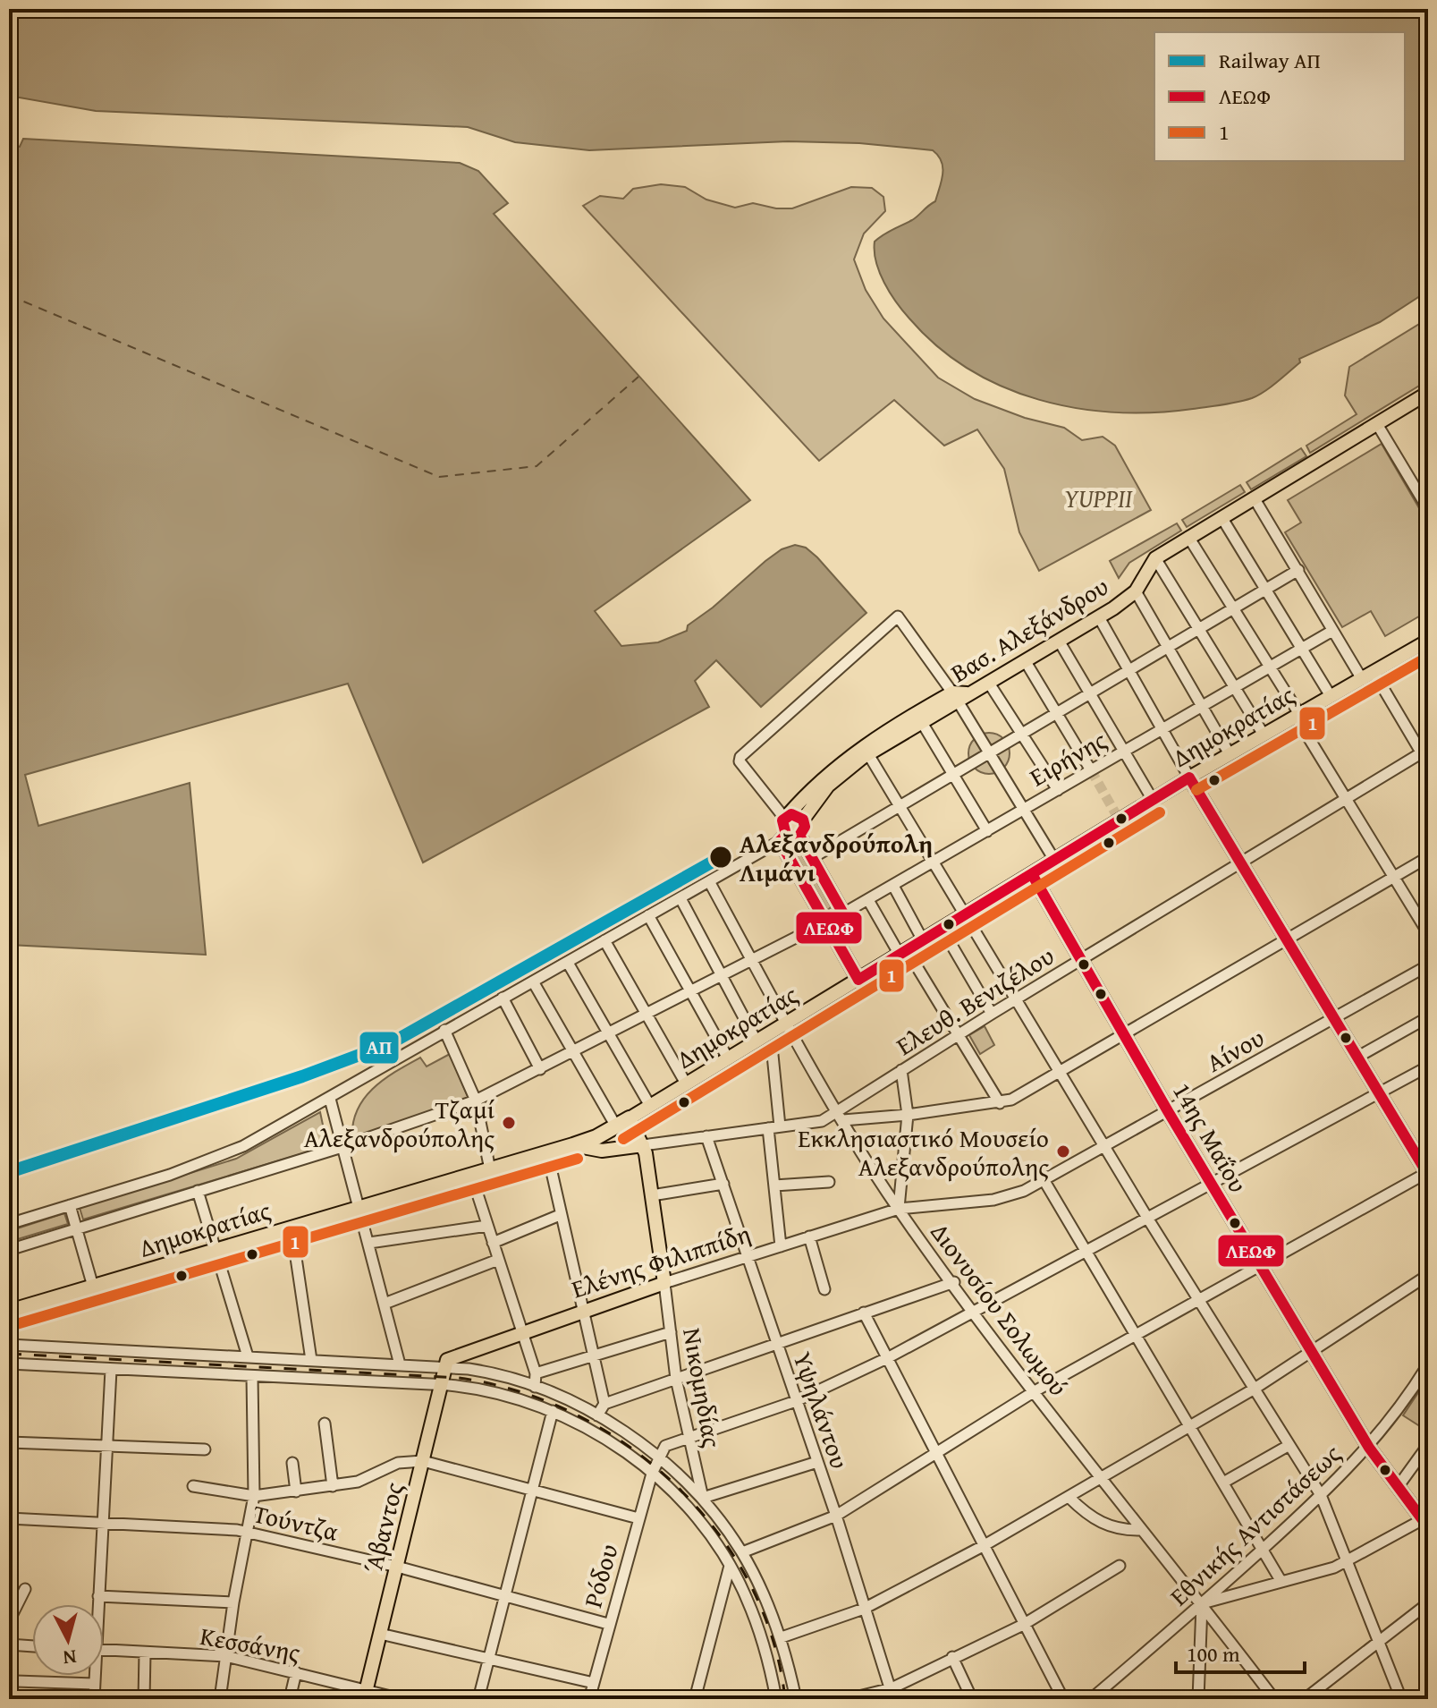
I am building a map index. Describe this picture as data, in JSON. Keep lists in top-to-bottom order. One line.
{"streets":{"highway":["Δημοκρατίας"],"main road":["Βασ. Αλεξάνδρου","Ειρήνης","14ης Μαΐου","Ελένης Φιλιππίδη","Άβαντος"],"street":["Ελευθ. Βενιζέλου","Αίνου","Διονυσίου Σολωμού","Νικομηδίας","Υψηλάντου","Τούντζα","Εθνικής Αντιστάσεως","Ρόδου","Κεσσάνης"]},"crossings":[["Δημοκρατίας","14ης Μαΐου"],["Δημοκρατίας","Διονυσίου Σολωμού"],["Ελευθ. Βενιζέλου","14ης Μαΐου"],["Ελευθ. Βενιζέλου","Διονυσίου Σολωμού"],["Αίνου","14ης Μαΐου"],["Αίνου","Ελένης Φιλιππίδη"],["Αίνου","Διονυσίου Σολωμού"],["14ης Μαΐου","Εθνικής Αντιστάσεως"],["Ελένης Φιλιππίδη","Διονυσίου Σολωμού"],["Ελένης Φιλιππίδη","Νικομηδίας"],["Ελένης Φιλιππίδη","Υψηλάντου"],["Ελένης Φιλιππίδη","Άβαντος"],["Διονυσίου Σολωμού","Εθνικής Αντιστάσεως"],["Τούντζα","Άβαντος"],["Τούντζα","Ρόδου"],["Άβαντος","Κεσσάνης"]],"parks":["YUPPII"],"places":["Αλεξανδρούπολη Λιμάνι","Tζαμί Αλεξανδρούπολης","Εκκλησιαστικό Μουσείο Αλεξανδρούπολης"],"lines":["transit line 1","transit line ΛΕΩΦ","rail line ΑΠ"],"legend":["Railway ΑΠ","ΛΕΩΦ","1"],"scale_bar":"100 m","north":"bottom"}
